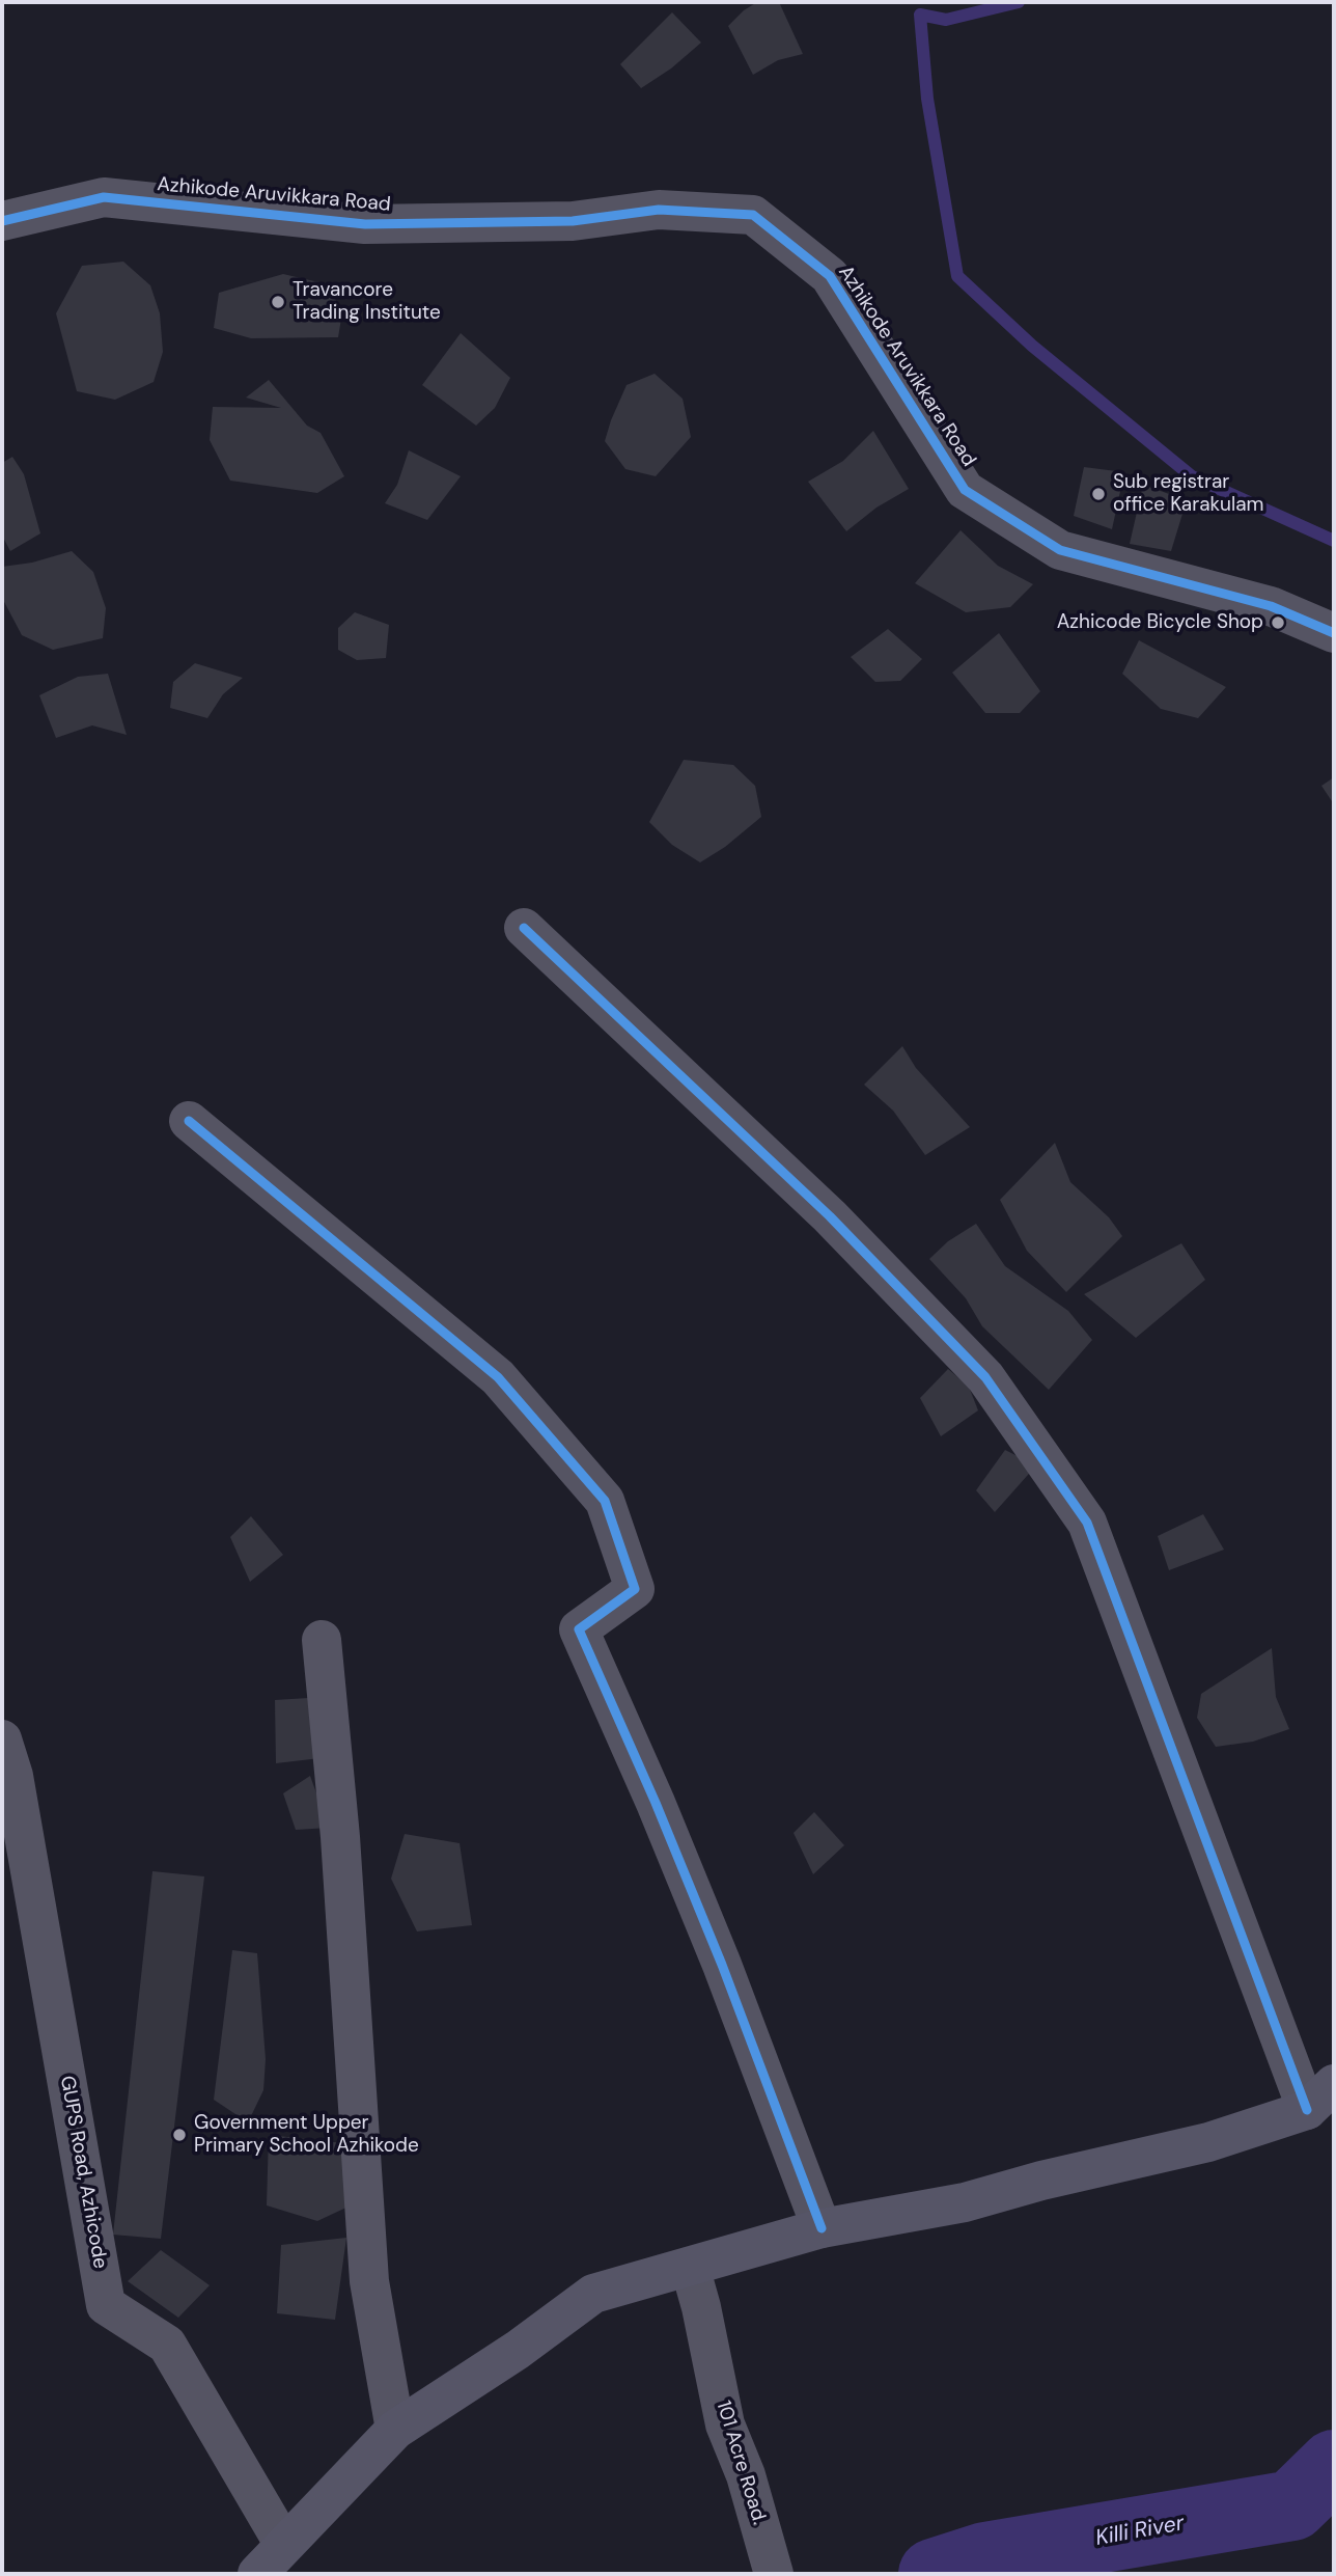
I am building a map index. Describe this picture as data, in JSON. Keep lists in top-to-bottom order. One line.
{"streets":{"street":["Azhikode Aruvikkara Road","GUPS Road, Azhicode","101 Acre Road."]},"water":["Killi River"],"places":["Travancore Trading Institute","Sub registrar office Karakulam","Azhicode Bicycle Shop","Government Upper Primary School Azhikode"]}
